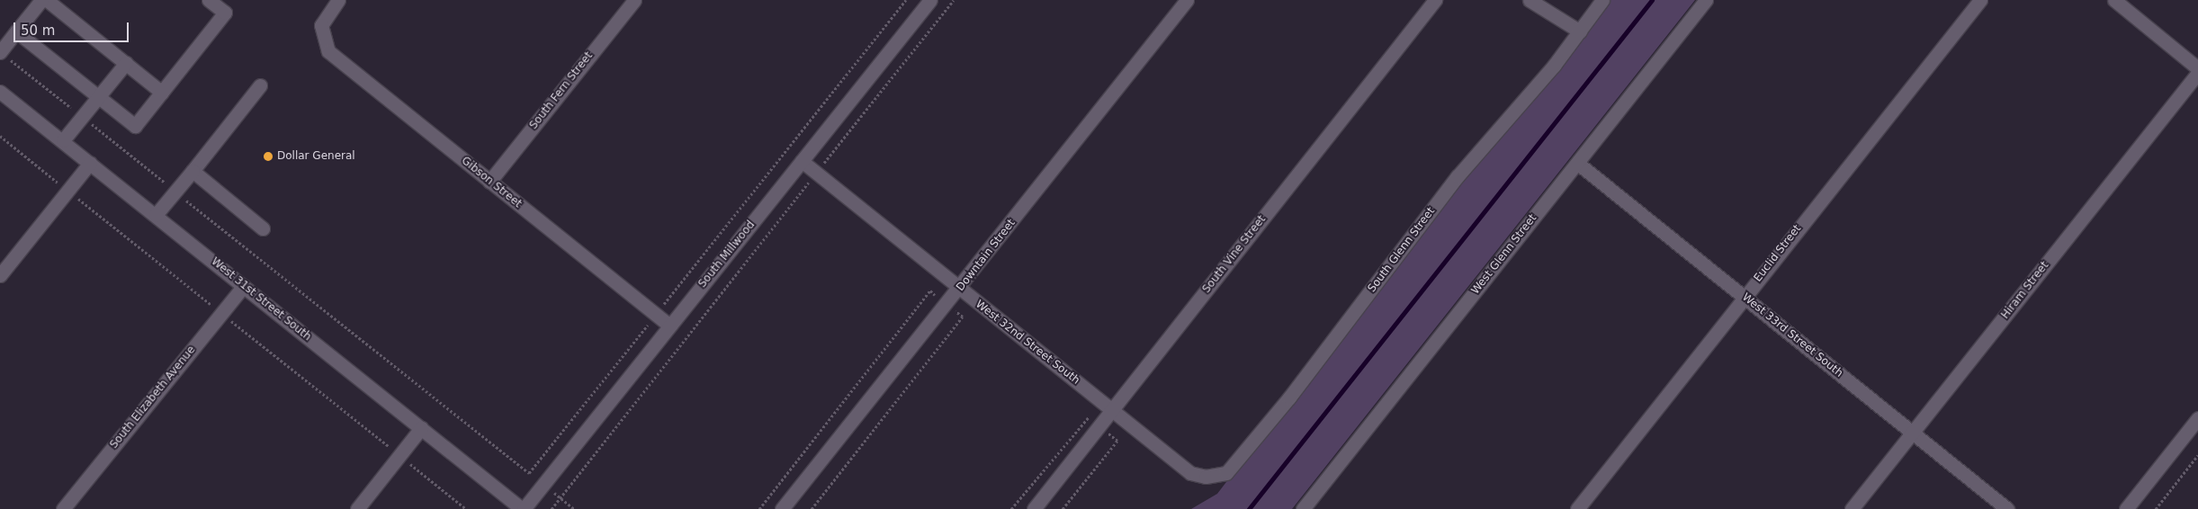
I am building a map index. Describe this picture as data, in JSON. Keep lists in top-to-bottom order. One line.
{"streets":{"street":["South Fern Street","Gibson Street","South Glenn Street","Euclid Street","South Millwood","South Vine Street","West Glenn Street","Downtain Street","Hiram Street","West 31st Street South","West 33rd Street South","West 32nd Street South","South Elizabeth Avenue"]},"crossings":[["South Fern Street","Gibson Street"],["Gibson Street","South Millwood"],["South Glenn Street","West 32nd Street South"],["Euclid Street","West 33rd Street South"],["South Millwood","West 31st Street South"],["South Millwood","West 32nd Street South"],["South Vine Street","West 32nd Street South"],["West Glenn Street","West 33rd Street South"],["Downtain Street","West 32nd Street South"],["Hiram Street","West 33rd Street South"],["West 31st Street South","South Elizabeth Avenue"]],"places":["Dollar General"],"scale_bar":"50 m"}
